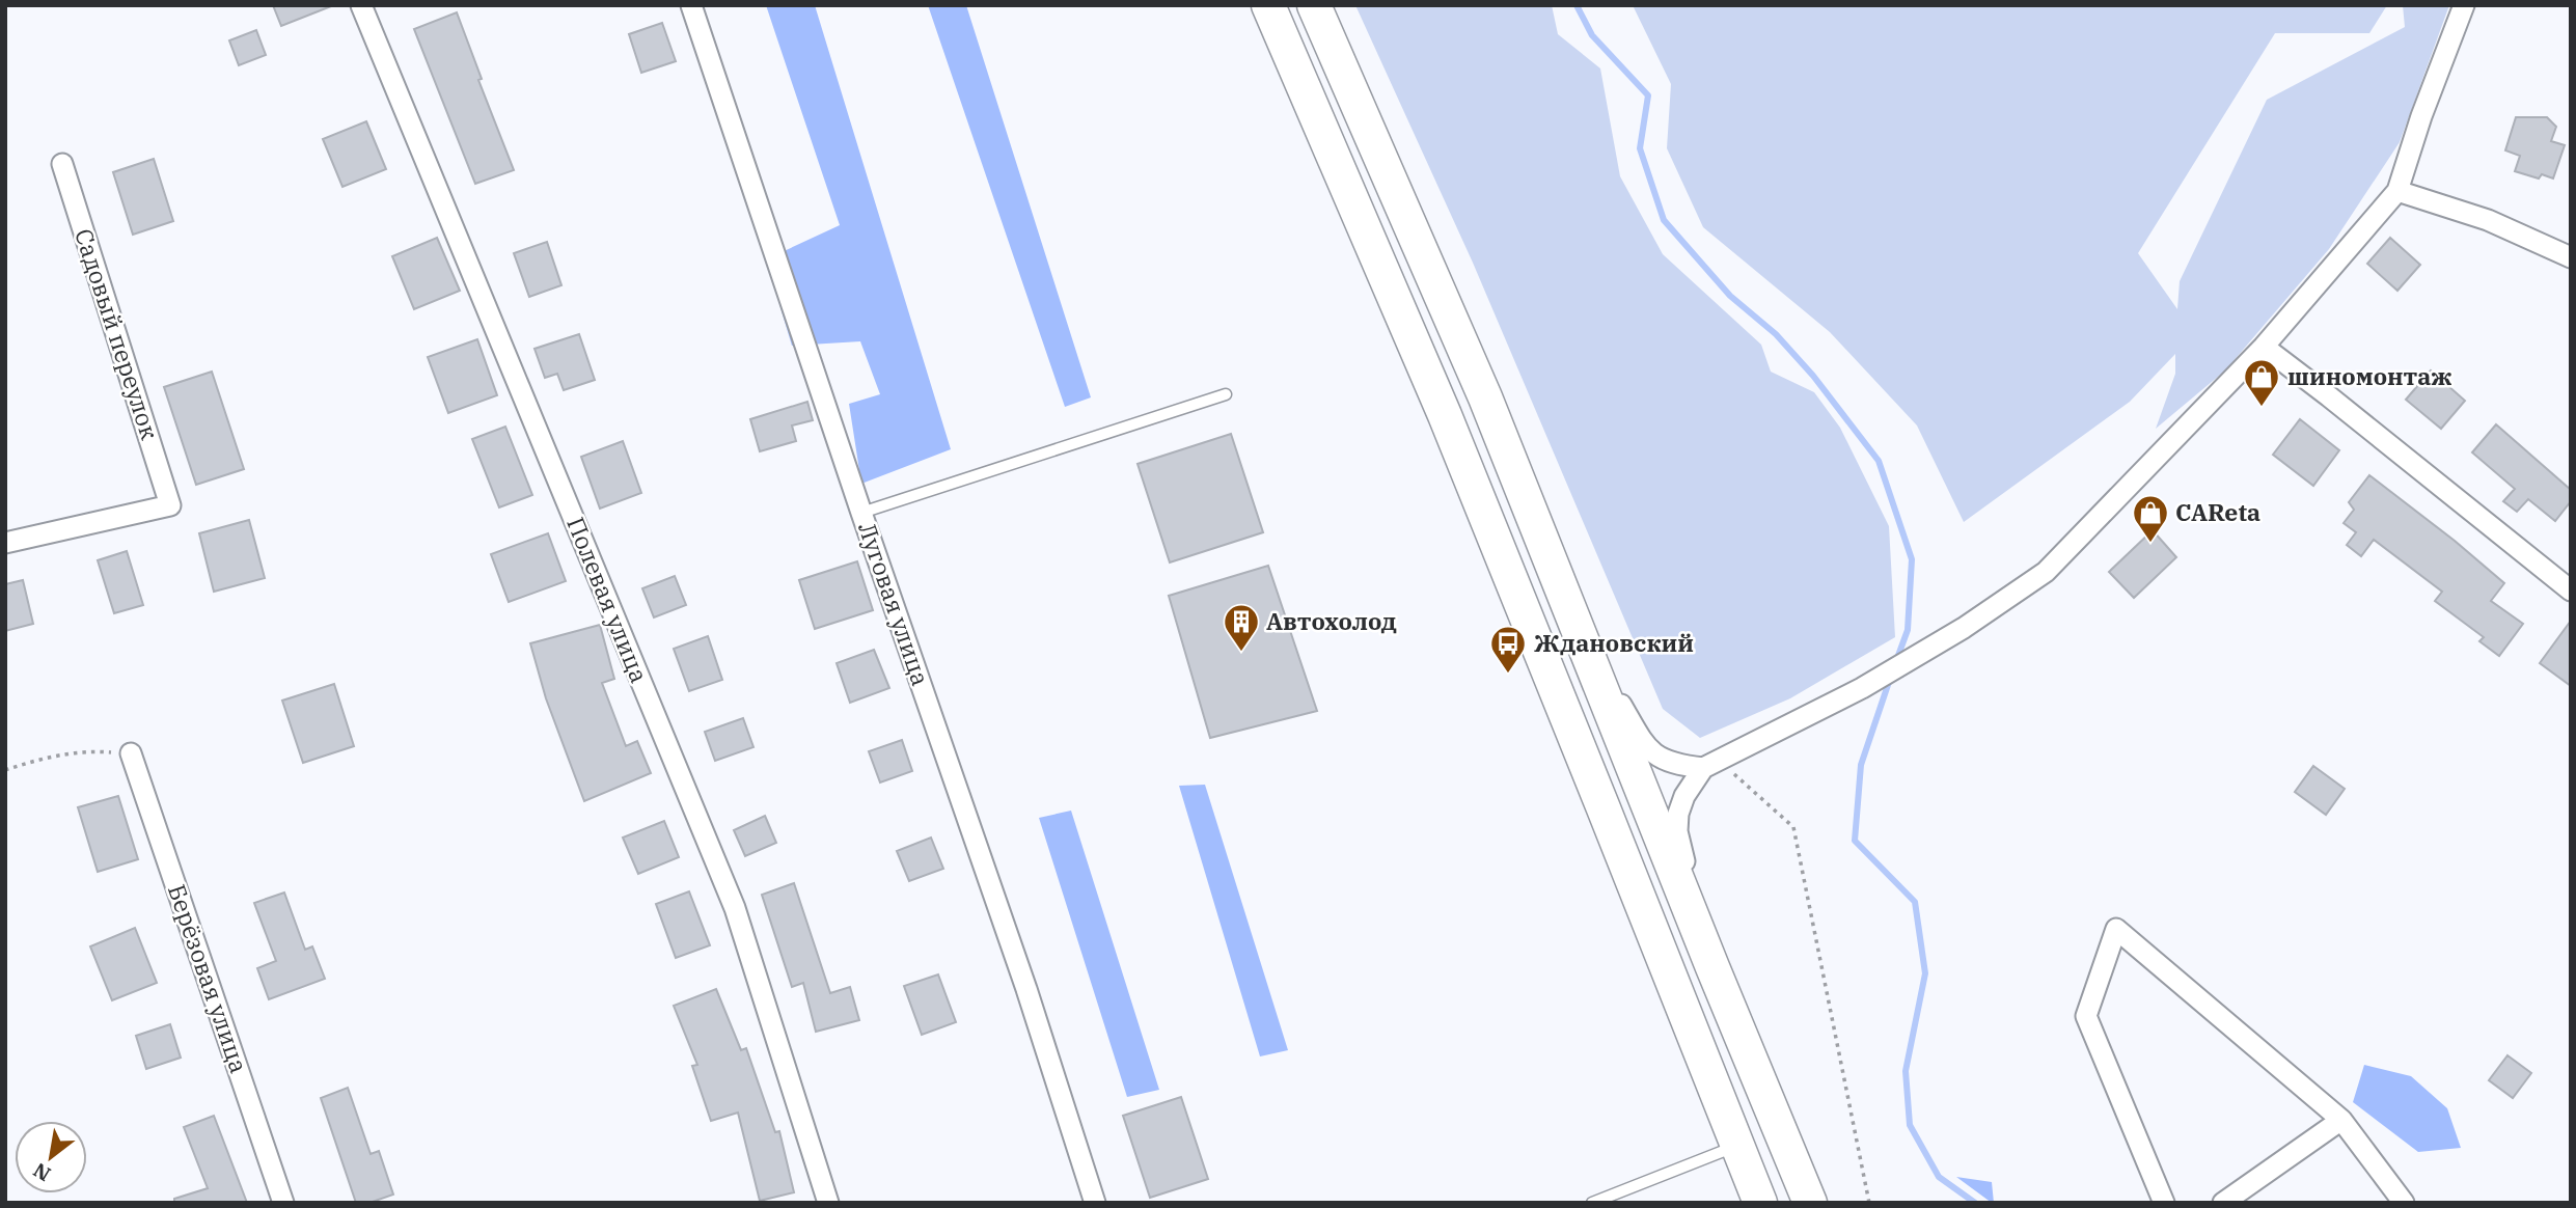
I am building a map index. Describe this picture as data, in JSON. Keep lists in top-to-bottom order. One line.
{"streets":{"street":["Садовый переулок","Полевая улица","Луговая улица","Берёзовая улица"]},"places":{"shop":["шиномонтаж","CAReta"],"building":["Автохолод"],"bus stop":["Ждановский"]},"north":"bottom left"}
